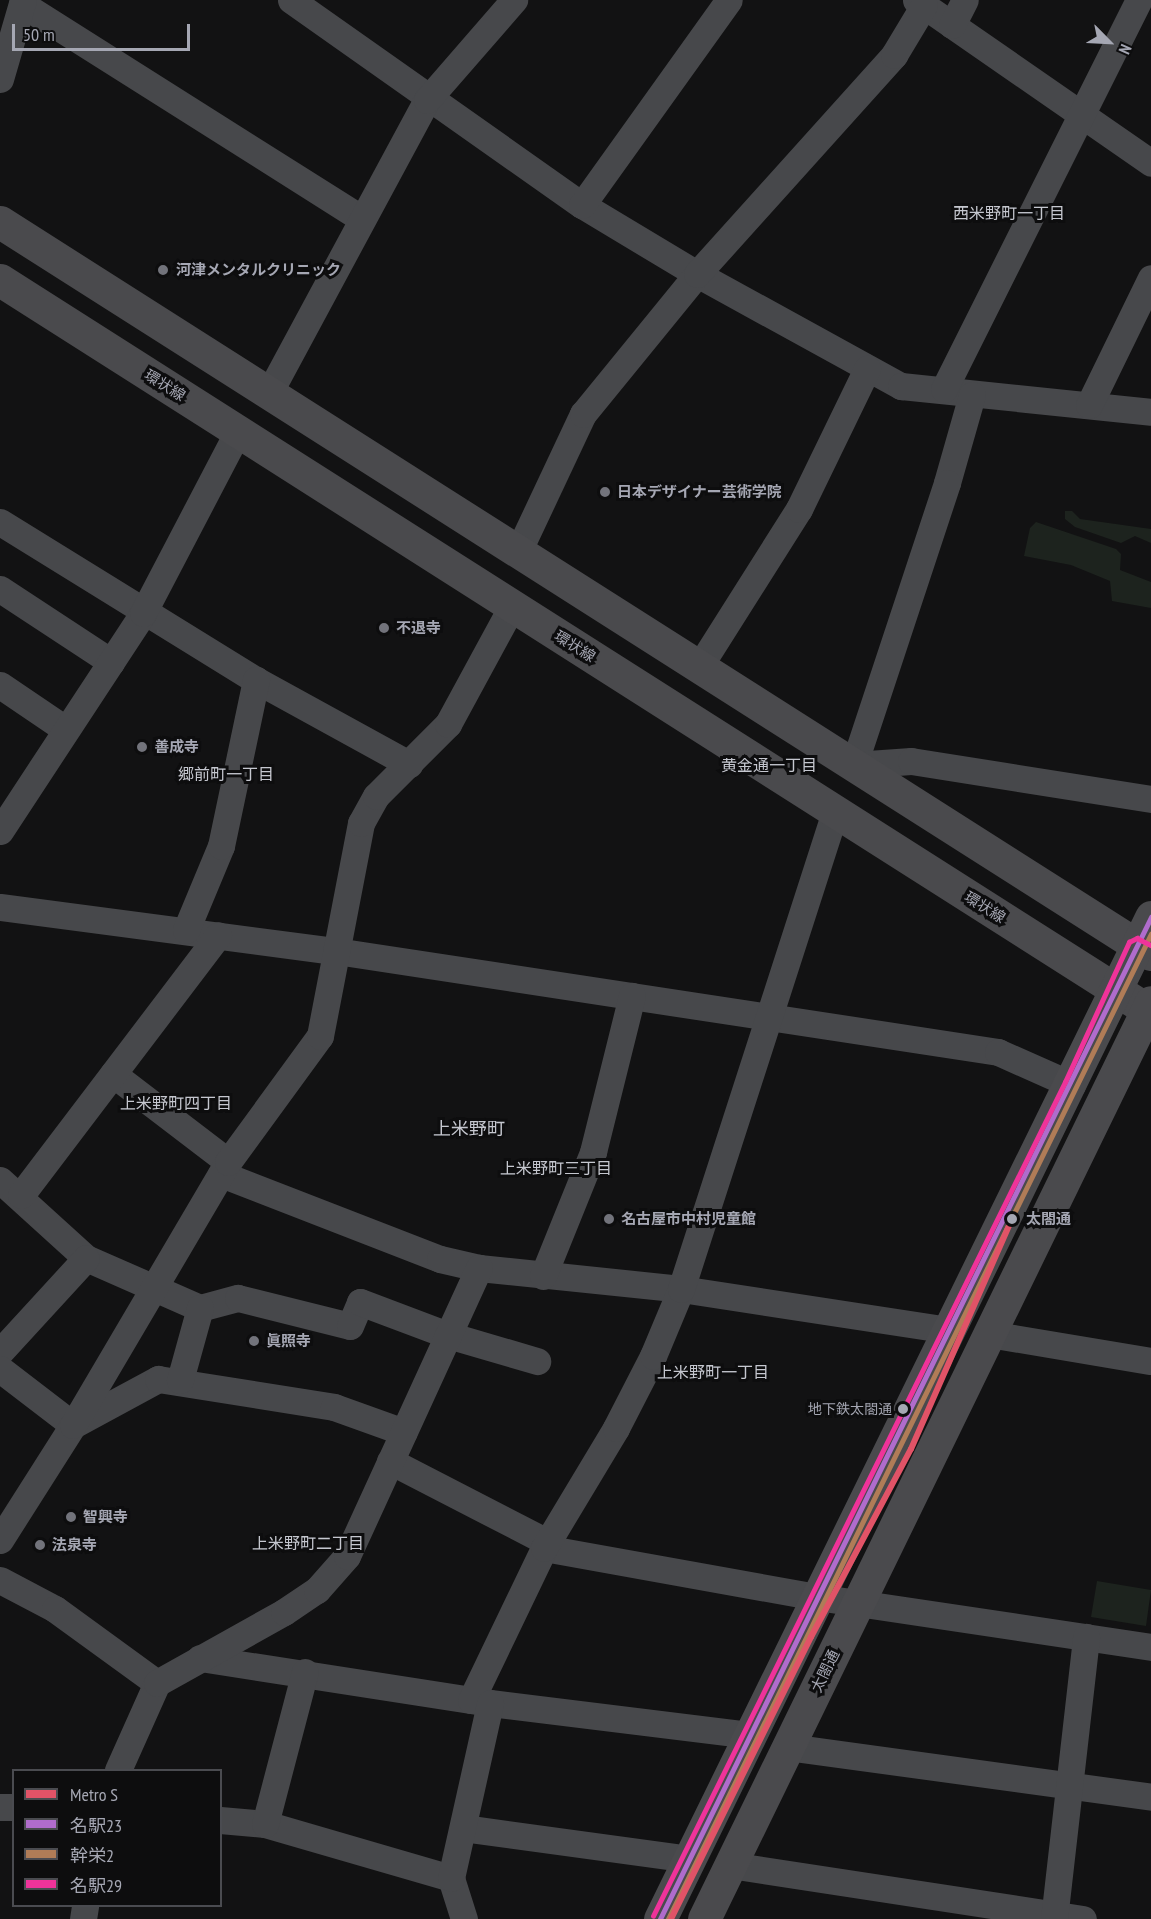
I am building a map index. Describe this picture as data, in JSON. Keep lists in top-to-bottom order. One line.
{"streets":{"main road":["環状線","太閤通"]},"crossings":[["環状線","太閤通"]],"districts":["西米野町一丁目","黄金通一丁目","郷前町一丁目","上米野町四丁目","上米野町","上米野町三丁目","上米野町一丁目","上米野町二丁目"],"places":["河津メンタルクリニック","日本デザイナー芸術学院","不退寺","善成寺","名古屋市中村児童館","太閤通","眞照寺","地下鉄太閤通","智興寺","法泉寺"],"lines":["transit line 名駅23","transit line 幹栄2","transit line 名駅29","metro line S"],"legend":["Metro S","名駅23","幹栄2","名駅29"],"scale_bar":"50 m","north":"bottom right"}
